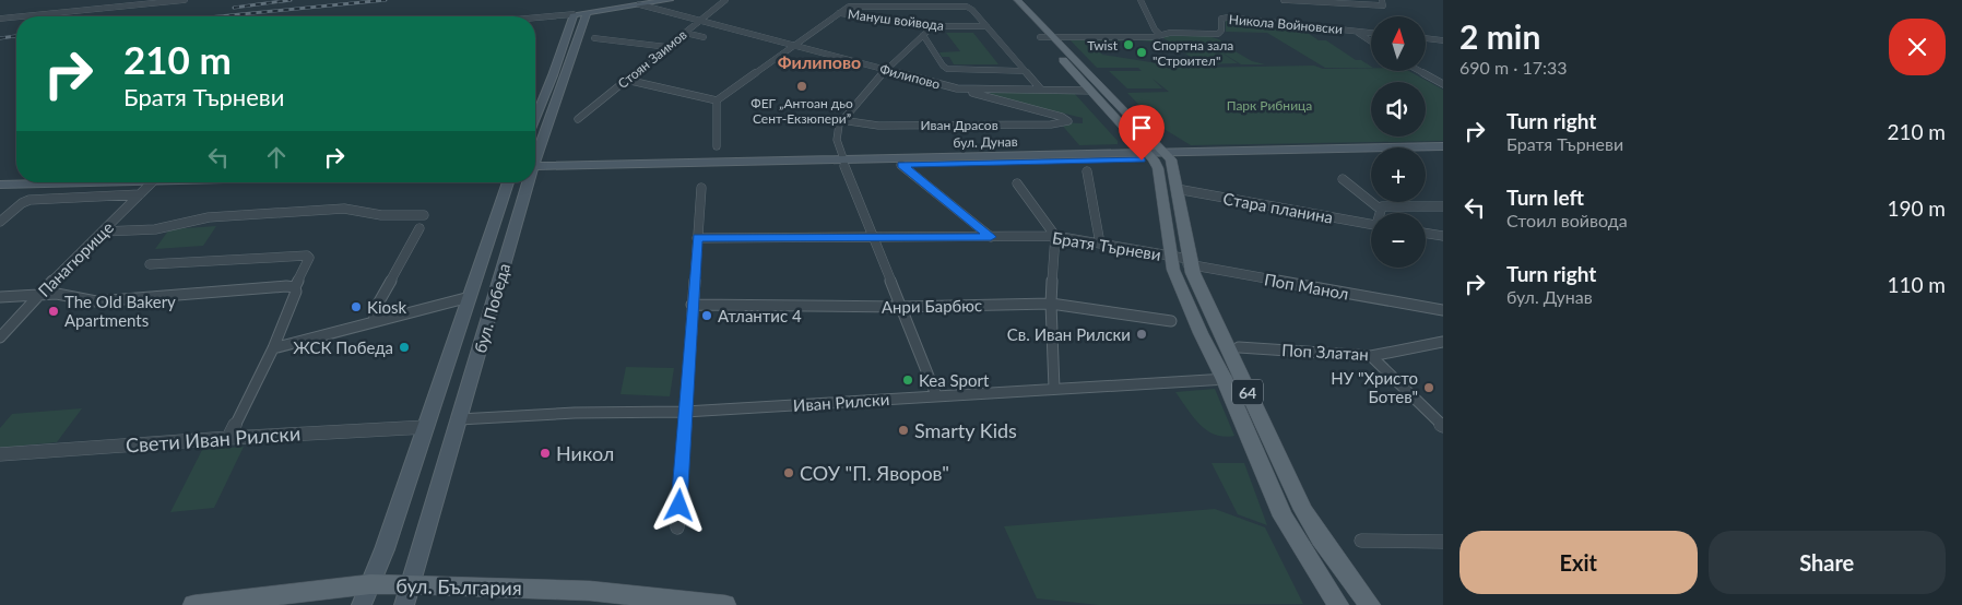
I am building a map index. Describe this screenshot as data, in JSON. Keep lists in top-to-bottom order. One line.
{"streets":{"main road":["бул. Дунав","бул. Победа","64","бул. България"],"street":["Мануш войвода","Никола Войновски","Стоян Заимов","Филипово","Иван Драсов","Стара планина","Братя Търневи","Панагюрище","Поп Манол","Анри Барбюс","Поп Златан","Иван Рилски","Свети Иван Рилски"]},"crossings":[["Никола Войновски","64"],["Стоян Заимов","Филипово"],["Филипово","64"],["бул. Дунав","64"],["Стара планина","64"],["Братя Търневи","Поп Манол"],["Братя Търневи","64"],["Поп Манол","64"],["бул. Победа","Иван Рилски"],["бул. Победа","Свети Иван Рилски"],["бул. Победа","бул. България"],["64","Иван Рилски"]],"districts":["Филипово"],"parks":["Парк Рибница"],"places":["Twist","Спортна зала \"Строител\"","ФЕГ „Антоан дьо Сент-Екзюпери”","Kiosk","The Old Bakery Apartments","Атлантис 4","Св. Иван Рилски","ЖСК Победа","Kea Sport","НУ \"Христо Ботев\"","Smarty Kids","Никол","СОУ \"П. Яворов\""],"north":"top","page":{"heading":["2 min","690 m · 17:33"],"map_buttons":["+","−"],"turn":["210 m","Братя Търневи"],"list":[{"name":"Turn right","note":"Братя Търневи","value":"210 m"},{"name":"Turn left","note":"Стоил войвода","value":"190 m"},{"name":"Turn right","note":"бул. Дунав","value":"110 m"}],"buttons":["Exit","Share"]}}
